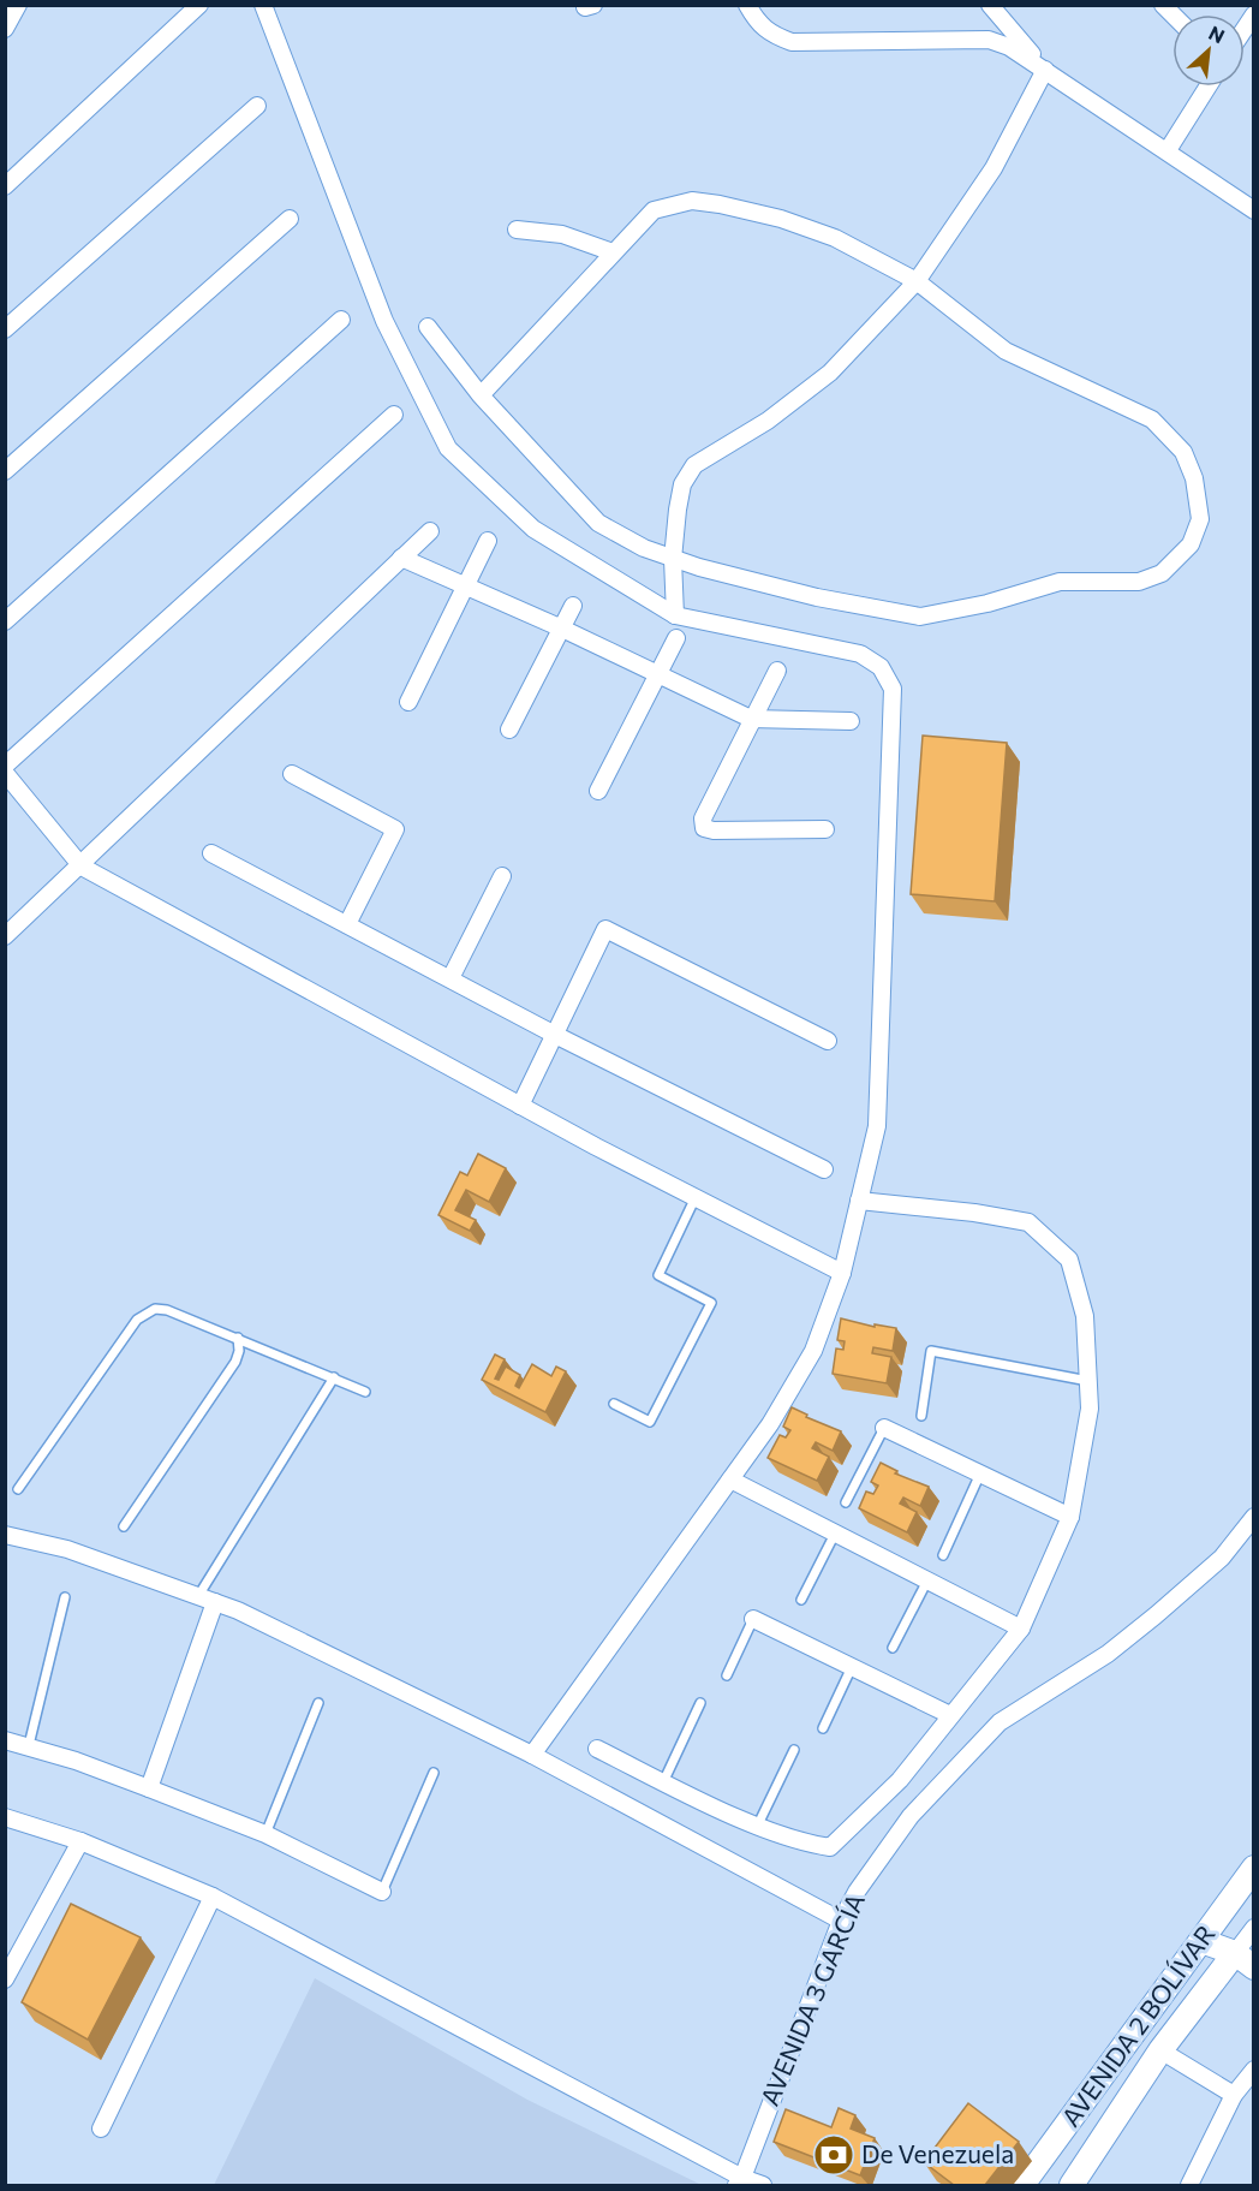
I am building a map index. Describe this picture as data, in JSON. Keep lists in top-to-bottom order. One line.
{"streets":{"street":["AVENIDA 3 GARCÍA","AVENIDA 2 BOLÍVAR"]},"places":{"bank":["De Venezuela"]},"north":"top right"}
